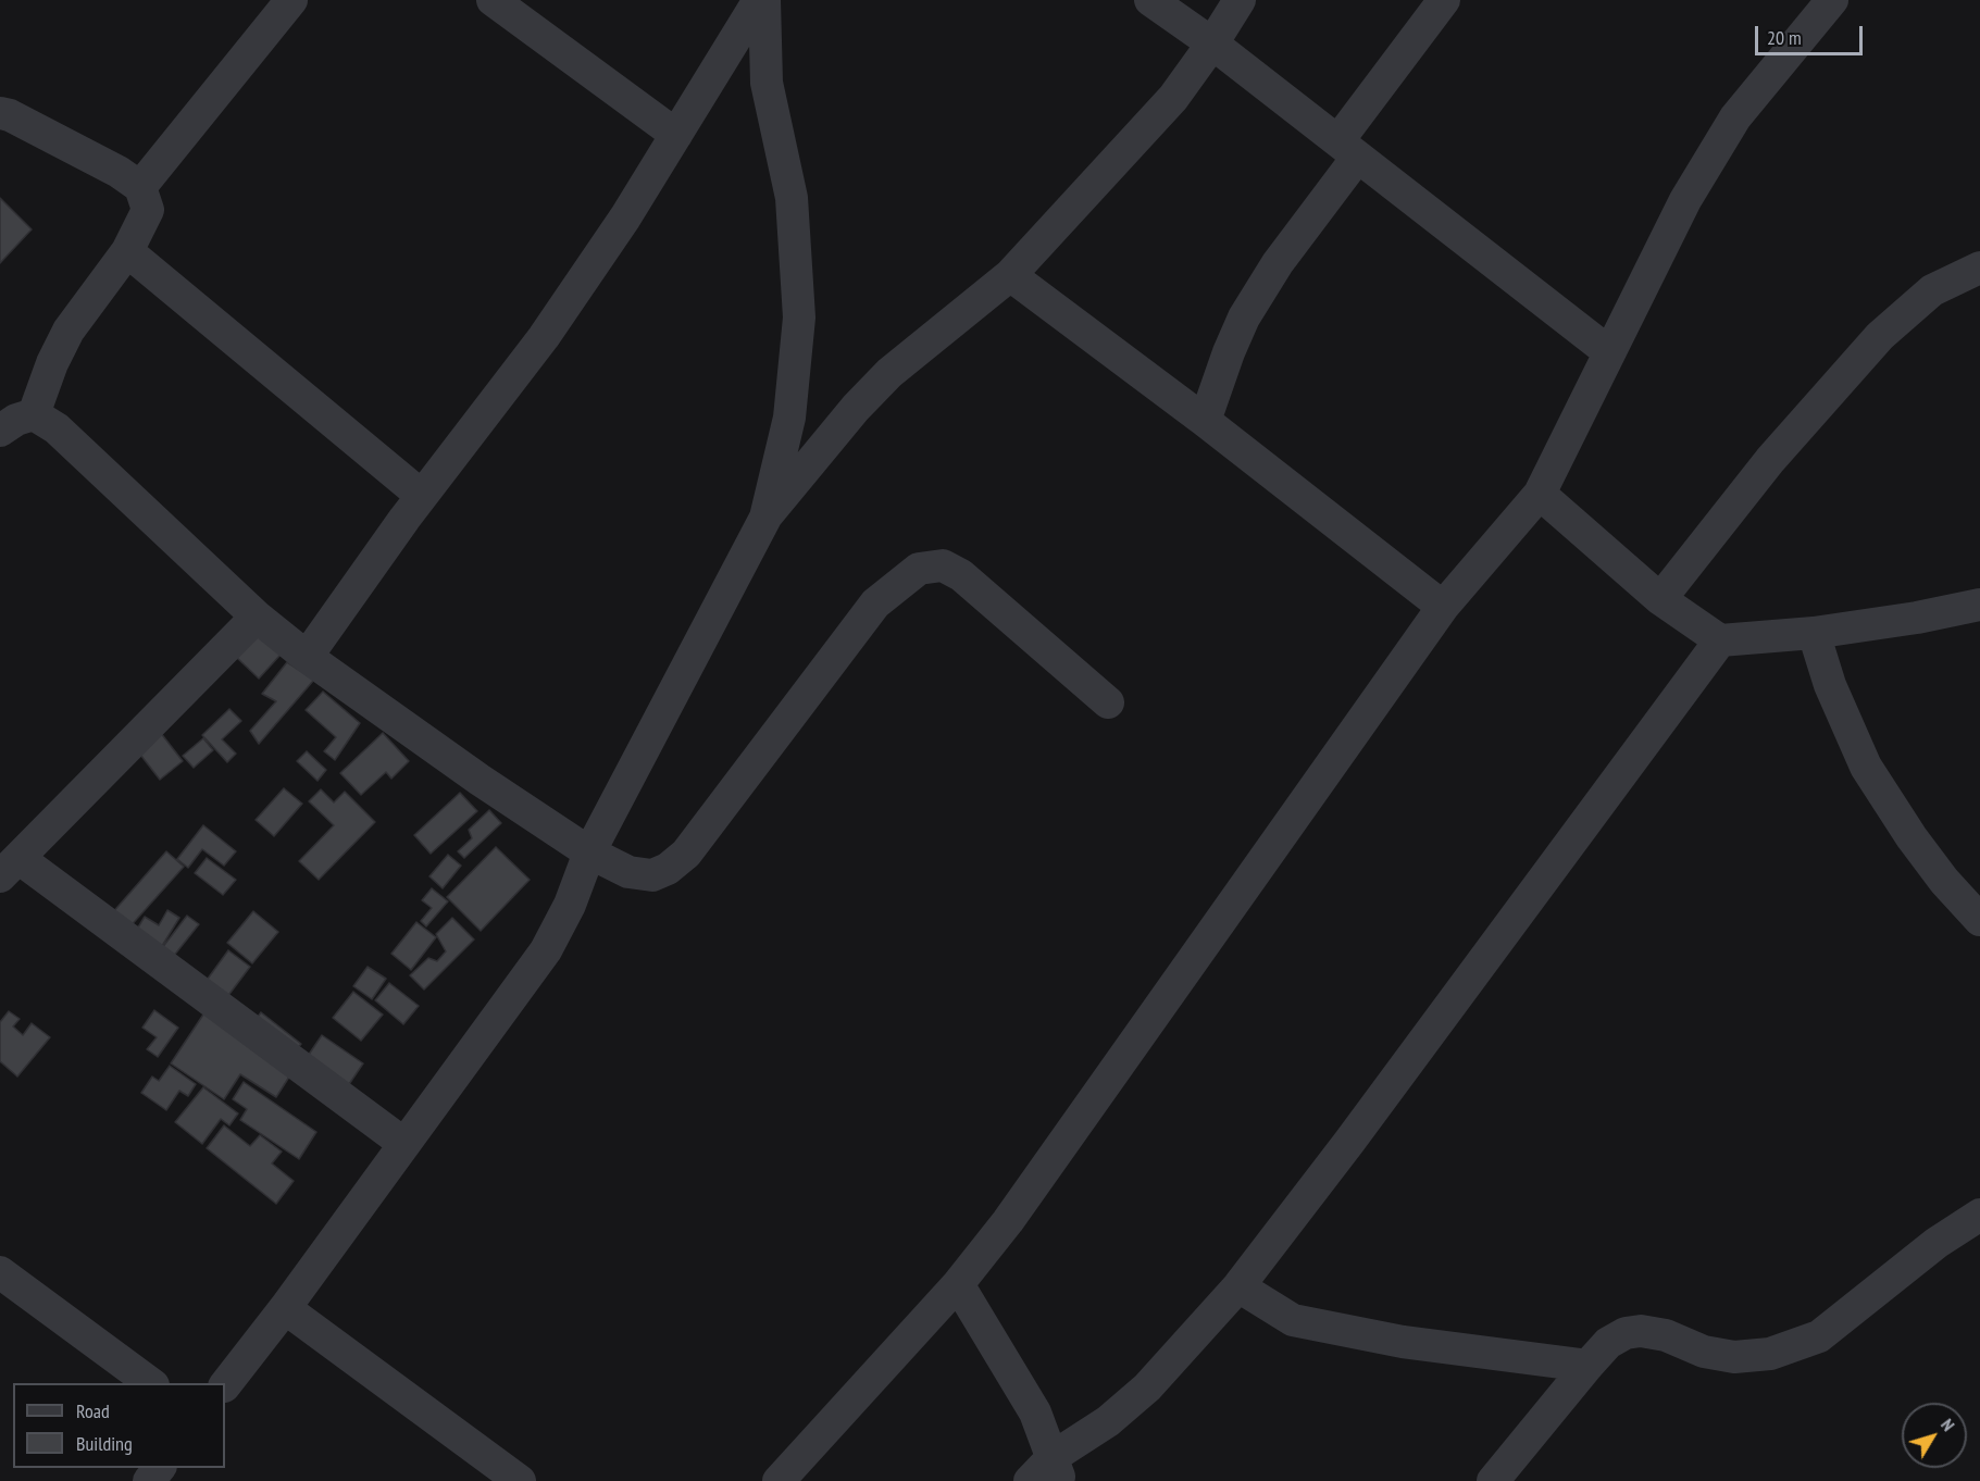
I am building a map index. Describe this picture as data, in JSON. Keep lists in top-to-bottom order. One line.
{"legend":["Road","Building"],"scale_bar":"20 m","north":"top right"}
